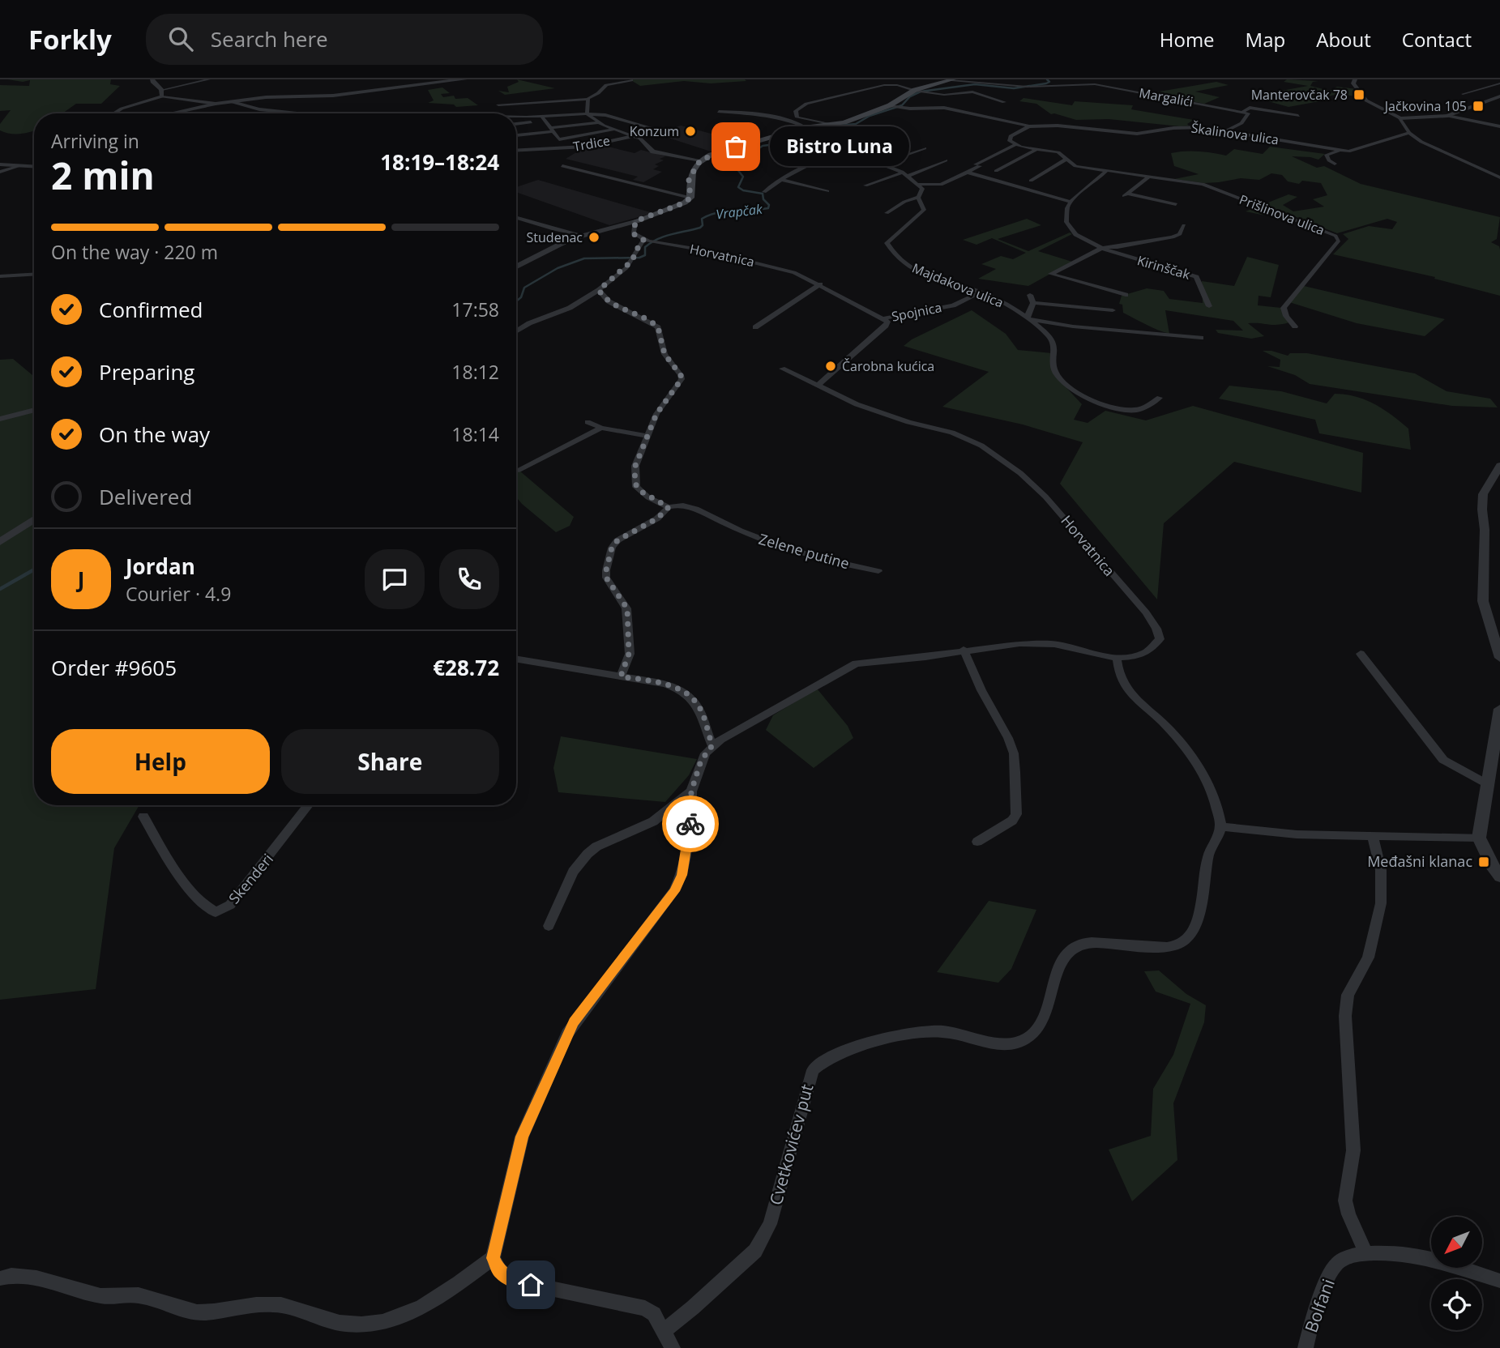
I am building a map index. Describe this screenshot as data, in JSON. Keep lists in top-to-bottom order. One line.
{"streets":{"street":["Margalići","Škalinova ulica","Trdice","Prišlinova ulica","Horvatnica","Kirinščak","Majdakova ulica","Spojnica","Zelene putine","Skenderi","Cvetkovićev put","Bolfani"]},"crossings":[["Horvatnica","Spojnica"],["Majdakova ulica","Spojnica"]],"water":["Vrapčak"],"places":{"transit":["Manterovčak 78","Jačkovina 105","Međašni klanac"],"other":["Konzum","Bistro Luna","Studenac","Čarobna kućica"]},"north":"bottom left","page":{"header":"Forkly","search":"Search here","nav":["Home","Map","About","Contact"],"heading":["2 min","Arriving in","18:19–18:24"],"panel":["Jordan","Courier · 4.9","Order #9605","€28.72"],"bubble":"Bistro Luna","bar":"On the way · 220 m","list":[["Confirmed","17:58"],["Preparing","18:12"],["On the way","18:14"],"Delivered"],"round":"J","buttons":["Help","Share"]}}
